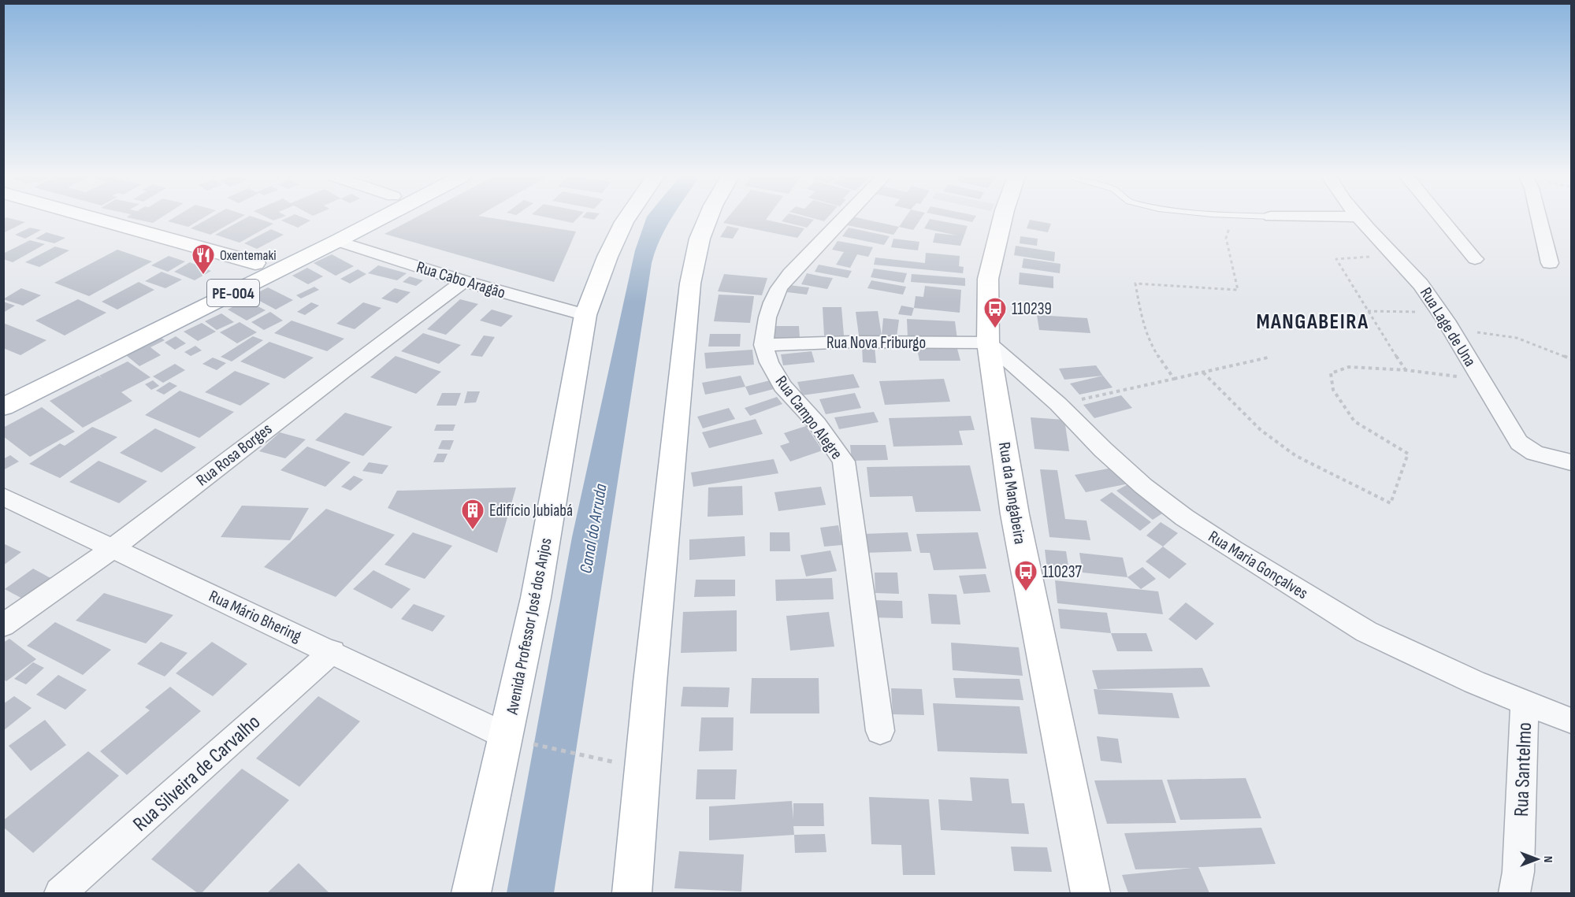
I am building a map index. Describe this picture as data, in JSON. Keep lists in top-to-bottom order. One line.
{"streets":{"main road":["PE-004","Rua da Mangabeira","Avenida Professor José dos Anjos"],"street":["Rua Cabo Aragão","Rua Lage de Una","Rua Nova Friburgo","Rua Campo Alegre","Rua Rosa Borges","Rua Maria Gonçalves","Rua Mário Bhering","Rua Santelmo","Rua Silveira de Carvalho"]},"crossings":[["Rua Cabo Aragão","PE-004"],["Rua Cabo Aragão","Rua Rosa Borges"],["Rua Cabo Aragão","Avenida Professor José dos Anjos"],["Rua Nova Friburgo","Rua Campo Alegre"],["Rua Nova Friburgo","Rua da Mangabeira"],["Rua Nova Friburgo","Rua Maria Gonçalves"],["Rua Rosa Borges","Rua Mário Bhering"],["Rua da Mangabeira","Rua Maria Gonçalves"],["Rua Maria Gonçalves","Rua Santelmo"],["Rua Mário Bhering","Avenida Professor José dos Anjos"],["Rua Mário Bhering","Rua Silveira de Carvalho"]],"districts":["MANGABEIRA"],"water":["Canal do Arruda"],"places":{"restaurant":["Oxentemaki"],"bus stop":["110239","110237"],"building":["Edifício Jubiabá"]},"north":"right"}
